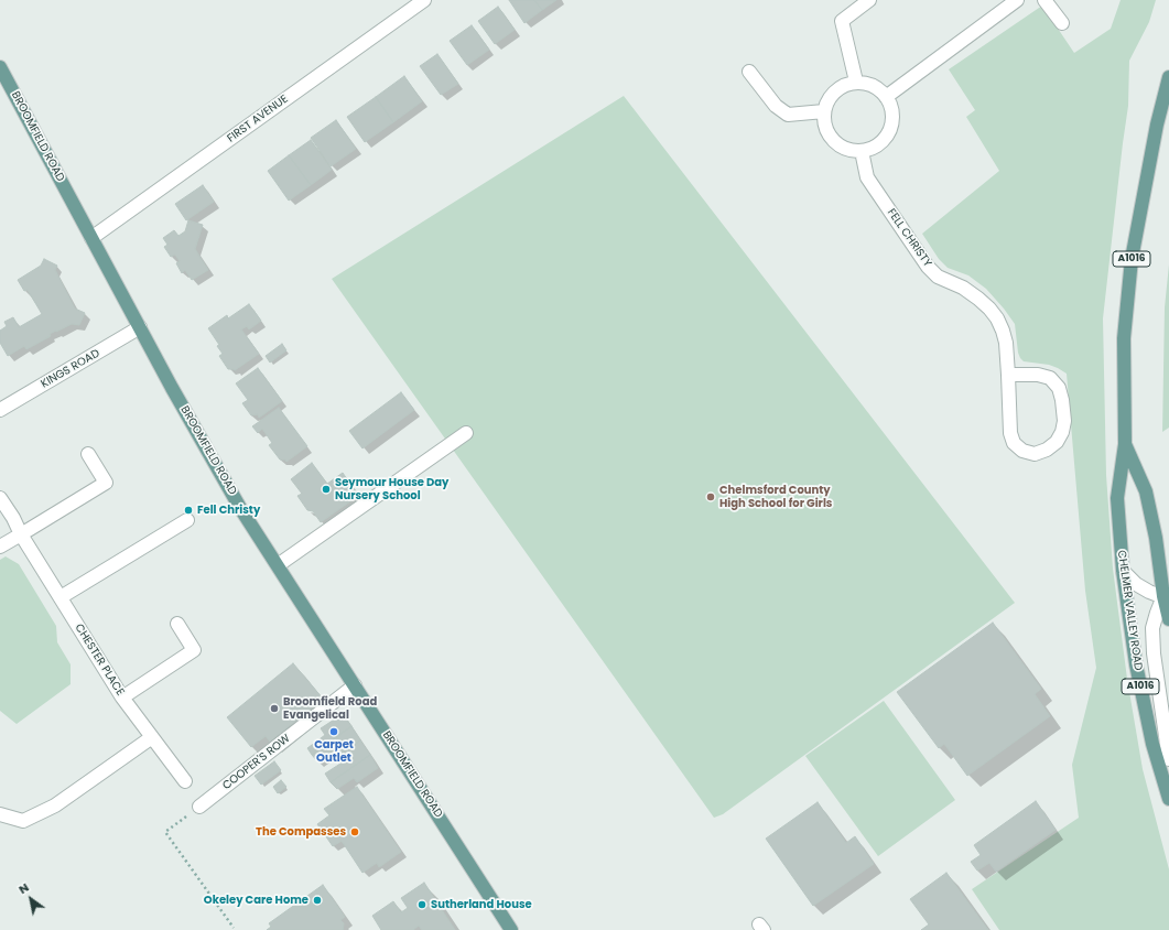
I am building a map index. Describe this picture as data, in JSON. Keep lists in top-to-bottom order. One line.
{"streets":{"main road":["BROOMFIELD ROAD","A1016","CHELMER VALLEY ROAD"],"street":["FIRST AVENUE","FELL CHRISTY","KINGS ROAD","CHESTER PLACE","COOPER'S ROW"]},"crossings":[["FIRST AVENUE","BROOMFIELD ROAD"],["BROOMFIELD ROAD","KINGS ROAD"],["BROOMFIELD ROAD","COOPER'S ROW"]],"places":["Seymour House Day Nursery School","Chelmsford County High School for Girls","Fell Christy","Broomfield Road Evangelical","Carpet Outlet","The Compasses","Okeley Care Home","Sutherland House"],"north":"top left"}
